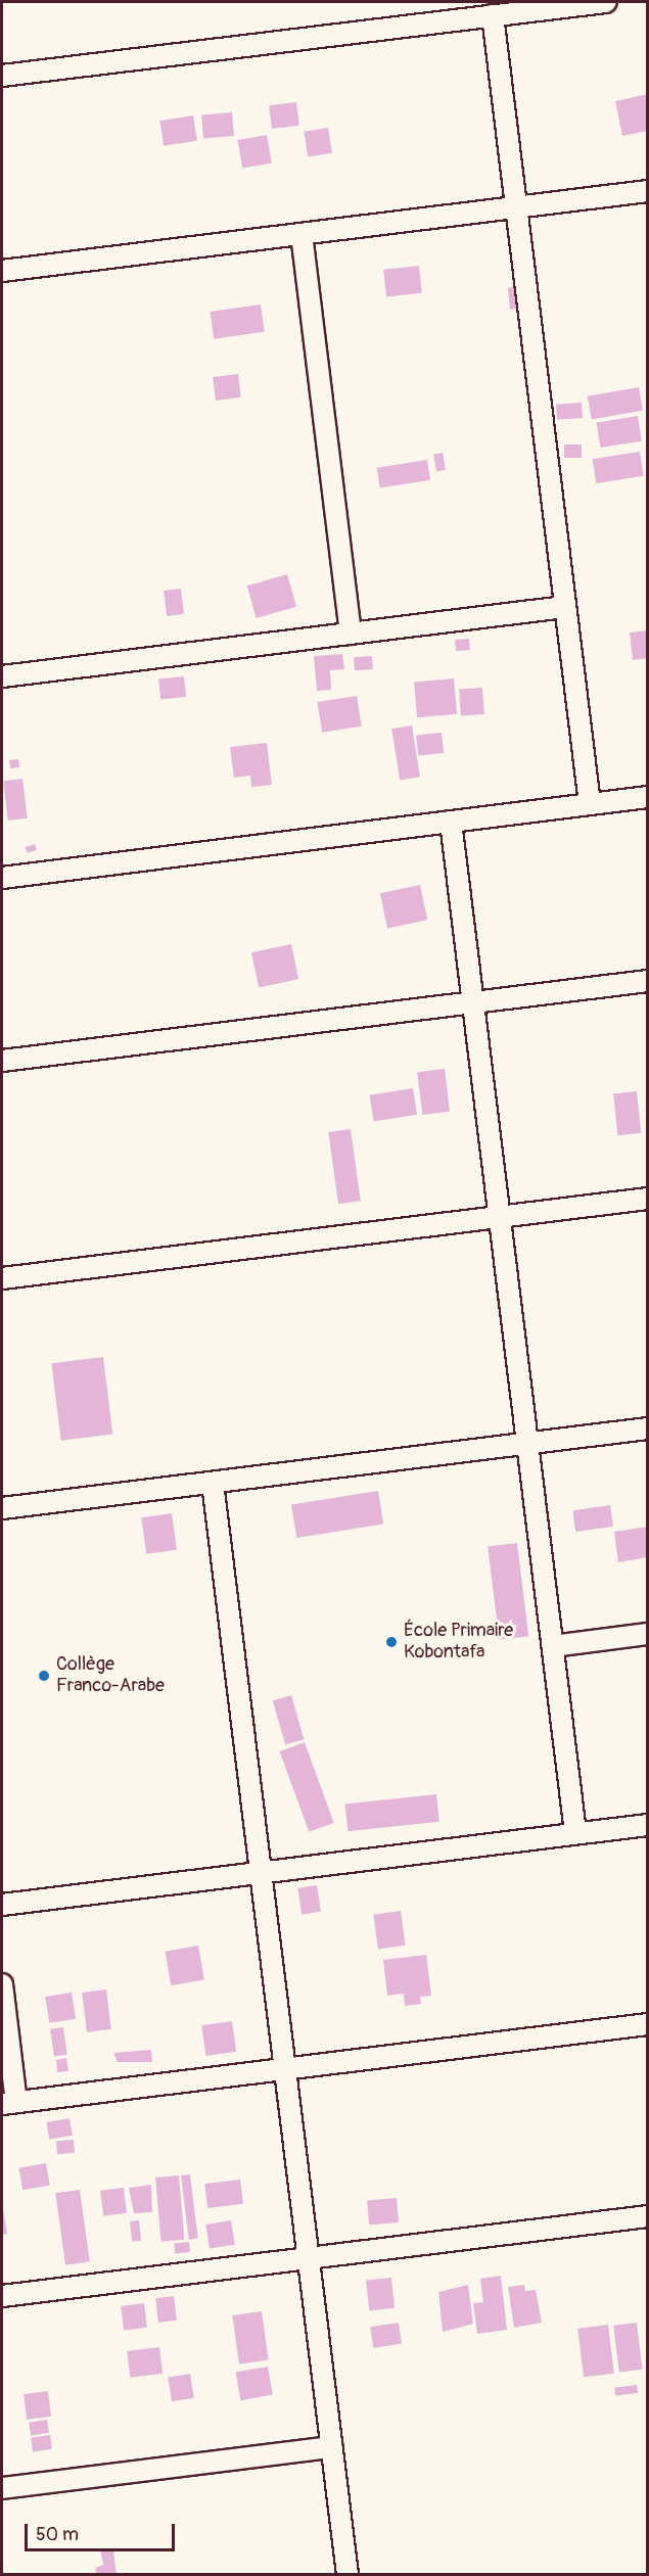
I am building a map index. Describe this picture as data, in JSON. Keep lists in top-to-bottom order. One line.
{"places":["École Primaire Kobontafa","Collège Franco-Arabe"],"scale_bar":"50 m"}
